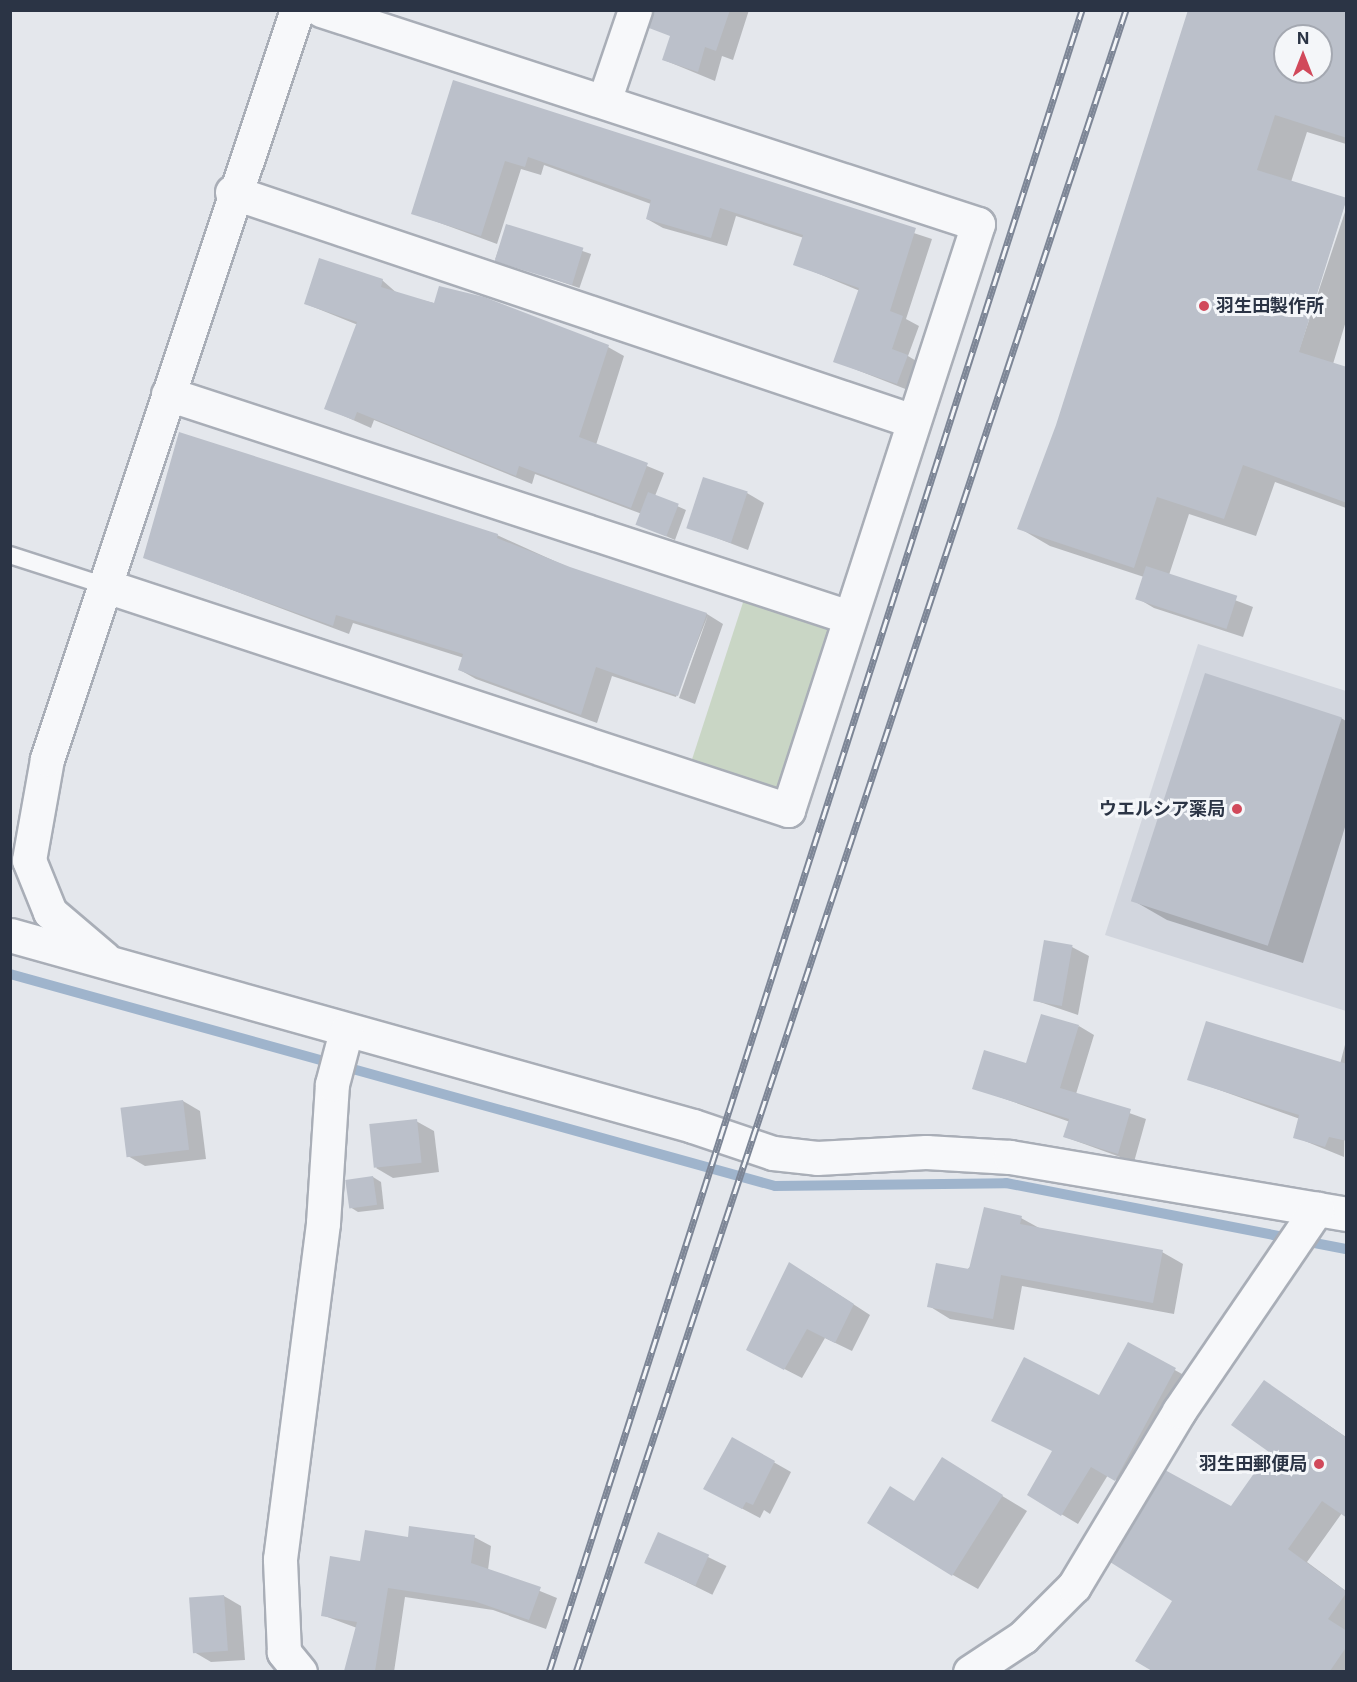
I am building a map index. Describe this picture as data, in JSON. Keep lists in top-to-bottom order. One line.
{"places":["羽生田製作所","ウエルシア薬局","羽生田郵便局"],"north":"top"}
